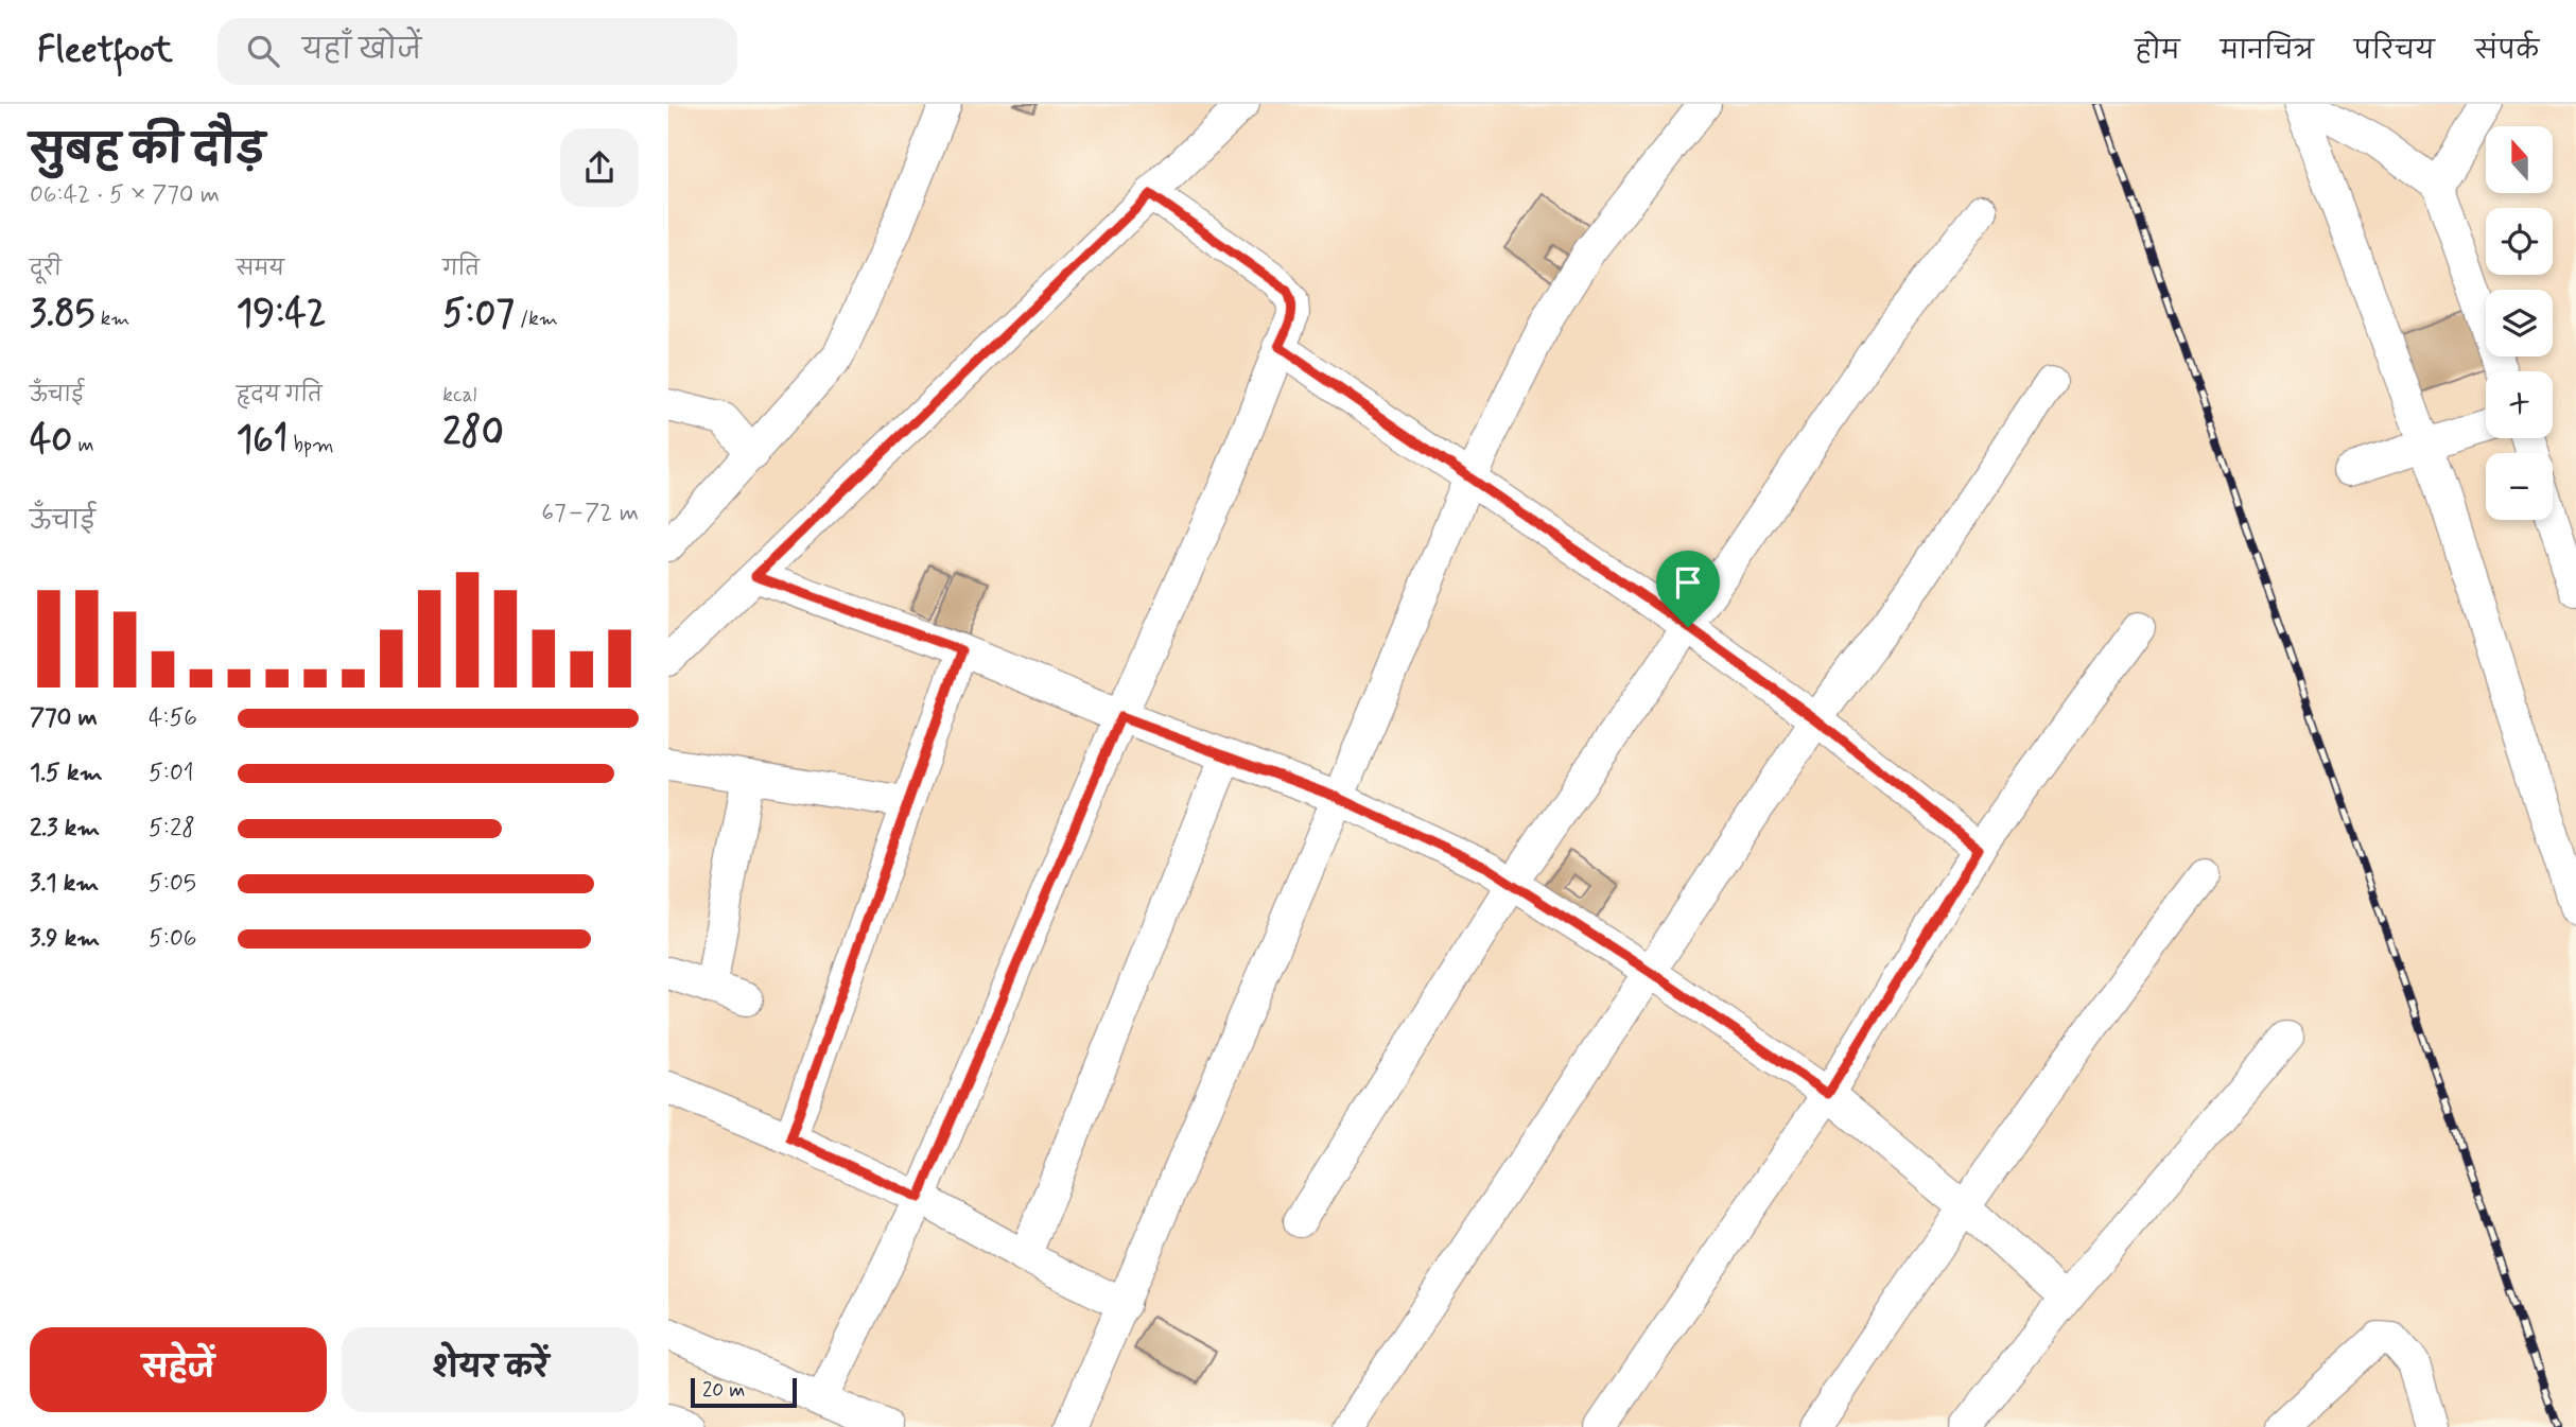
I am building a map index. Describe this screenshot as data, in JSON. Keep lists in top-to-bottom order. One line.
{"scale_bar":"20 m","north":"top","page":{"header":"Fleetfoot","search":"यहाँ खोजें","nav":["होम","मानचित्र","परिचय","संपर्क"],"heading":["सुबह की दौड़","06:42 · 5 × 770 m"],"map_buttons":["+","−"],"stats":[["दूरी","3.85 km"],["समय","19:42"],["गति","5:07 /km"],["ऊँचाई","40 m"],["हृदय गति","161 bpm"],["kcal","280"]],"chart":["ऊँचाई","67–72 m"],"list":[{"name":"770 m","note":"4:56"},{"name":"1.5 km","note":"5:01"},{"name":"2.3 km","note":"5:28"},{"name":"3.1 km","note":"5:05"},{"name":"3.9 km","note":"5:06"}],"buttons":["सहेजें","शेयर करें"],"scale":"20 m"}}
